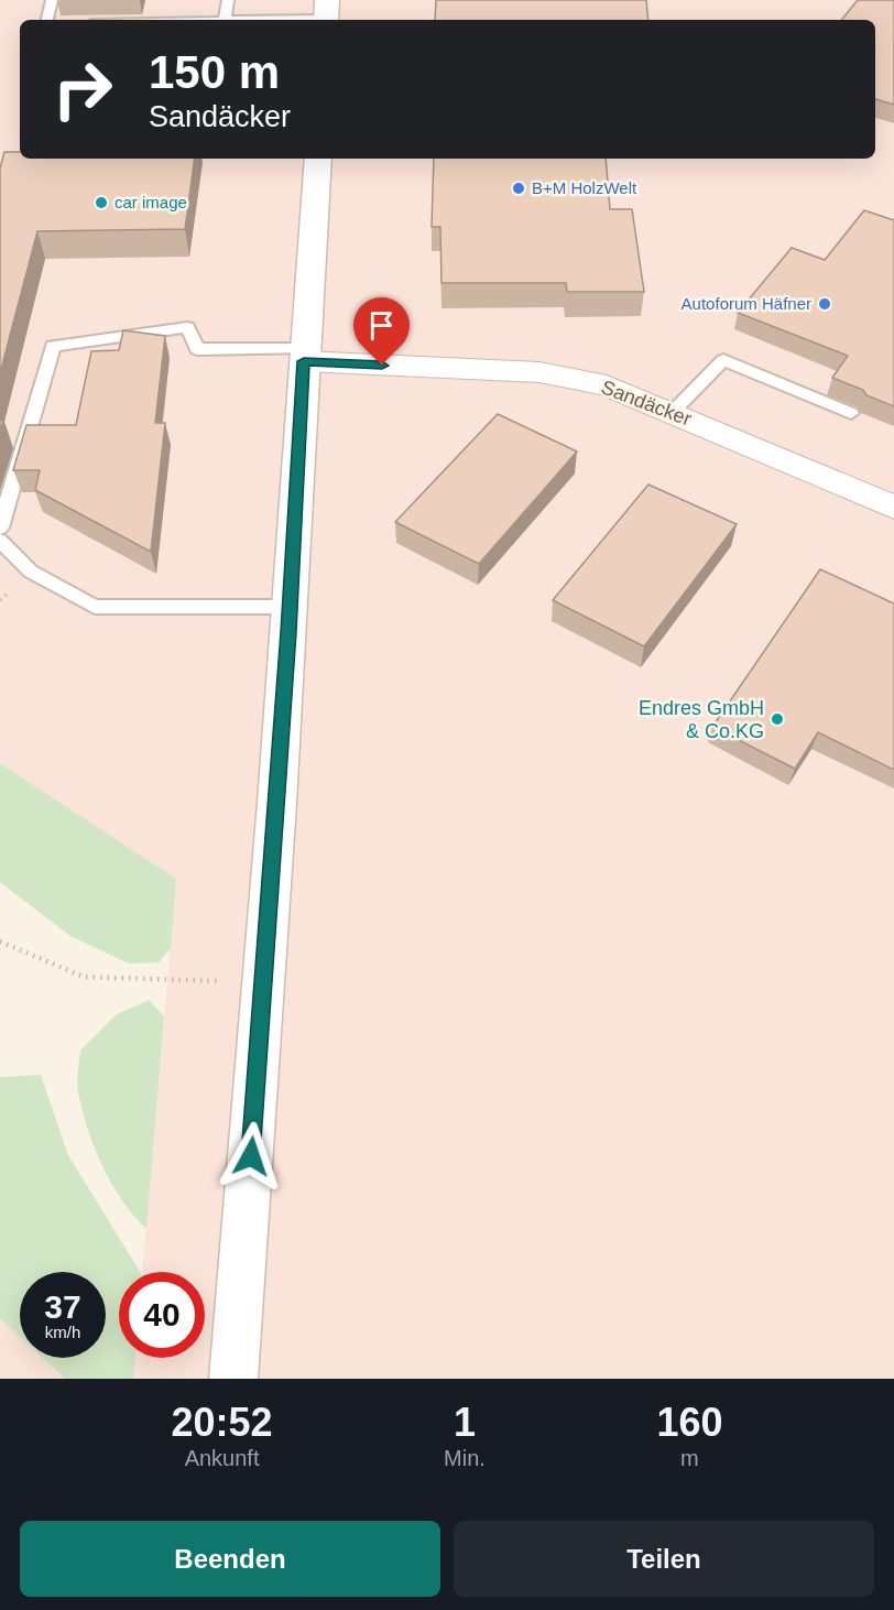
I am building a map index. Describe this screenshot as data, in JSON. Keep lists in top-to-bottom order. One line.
{"streets":{"street":["Sandäcker"]},"places":["B+M HolzWelt","car image","Autoforum Häfner","Endres GmbH & Co.KG"],"page":{"turn":["150 m","Sandäcker"],"speed":"37 km/h","limit":"40","eta":["20:52","Ankunft","1","Min.","160","m"],"buttons":["Beenden","Teilen"]}}
